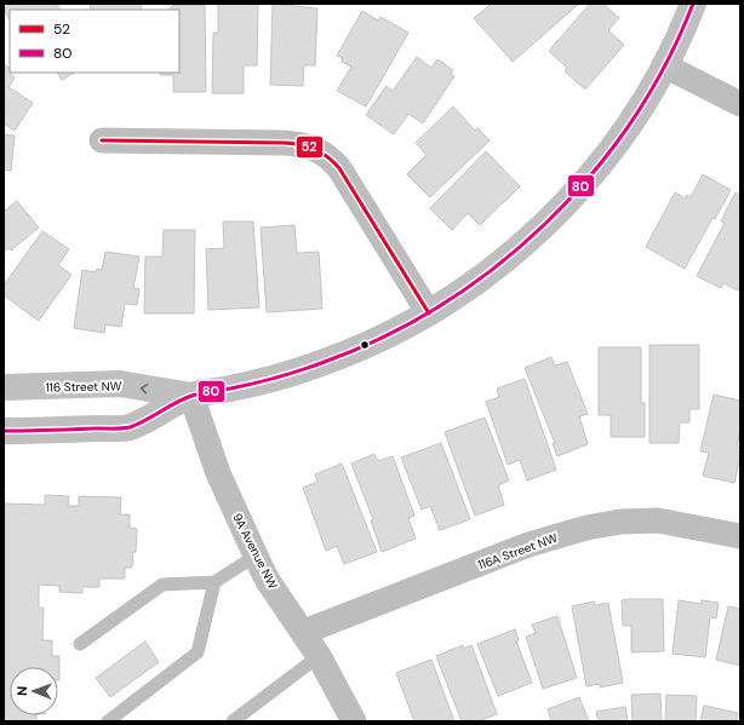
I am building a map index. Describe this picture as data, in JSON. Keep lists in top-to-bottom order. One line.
{"streets":{"street":["116 Street NW","9A Avenue NW","116A Street NW"]},"crossings":[["116 Street NW","9A Avenue NW"],["9A Avenue NW","116A Street NW"]],"lines":["transit line 80","transit line 52"],"legend":["52","80"],"north":"left"}
